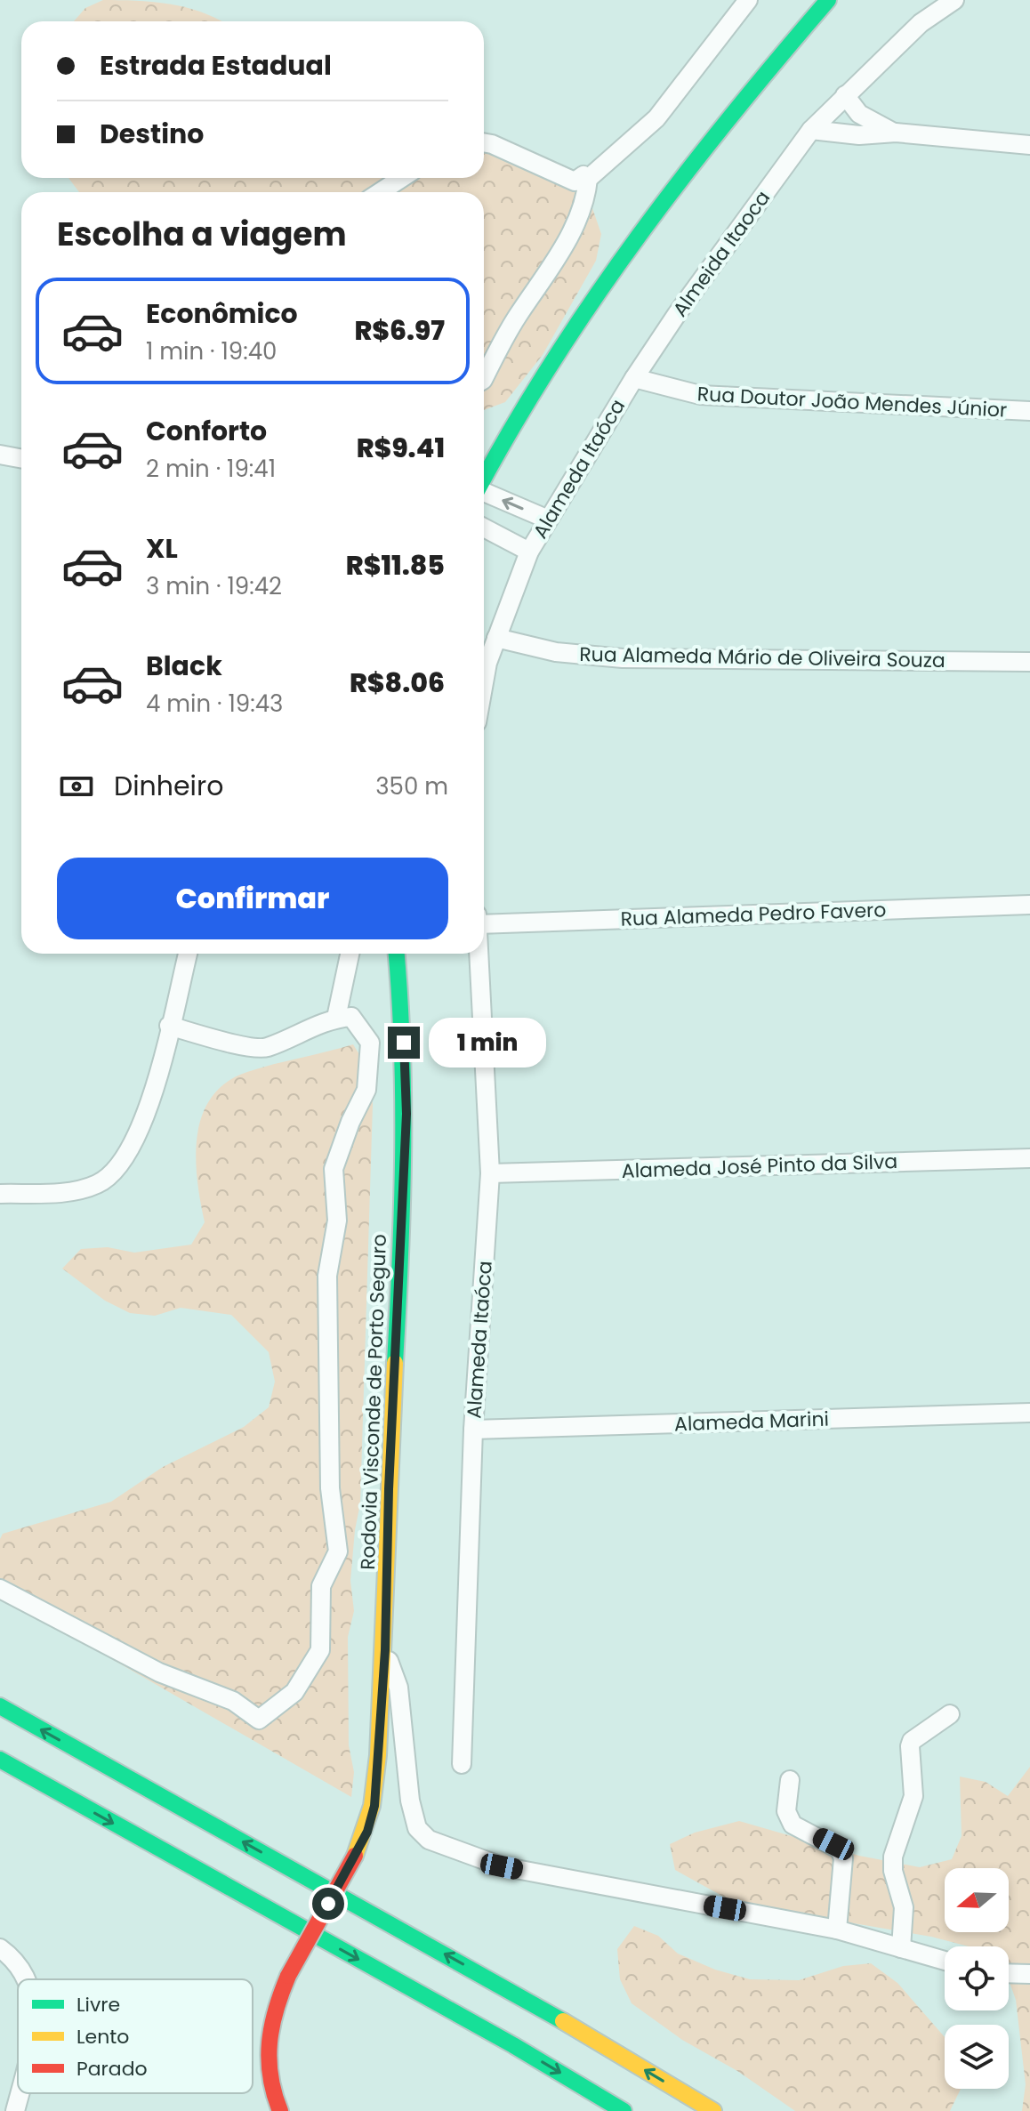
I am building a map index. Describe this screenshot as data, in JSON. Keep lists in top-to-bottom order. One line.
{"streets":{"main road":["Rodovia Visconde de Porto Seguro"],"street":["Almeida Itaoca","Rua Doutor João Mendes Júnior","Alameda Itaóca","Rua Alameda Mário de Oliveira Souza","Rua Alameda Pedro Favero","Alameda José Pinto da Silva","Alameda Marini"]},"crossings":[["Almeida Itaoca","Rua Doutor João Mendes Júnior"],["Almeida Itaoca","Alameda Itaóca"],["Rua Doutor João Mendes Júnior","Alameda Itaóca"],["Alameda Itaóca","Rua Alameda Mário de Oliveira Souza"],["Alameda Itaóca","Alameda José Pinto da Silva"],["Alameda Itaóca","Alameda Marini"]],"legend":["Livre","Lento","Parado"],"north":"left","page":{"banner":["Estrada Estadual","Destino"],"heading":"Escolha a viagem","list":[{"name":"Econômico","note":"1 min · 19:40","value":"R$6.97"},{"name":"Conforto","note":"2 min · 19:41","value":"R$9.41"},{"name":"XL","note":"3 min · 19:42","value":"R$11.85"},{"name":"Black","note":"4 min · 19:43","value":"R$8.06"}],"pay":["Dinheiro","350 m"],"buttons":"Confirmar","bubble":"1 min"}}
